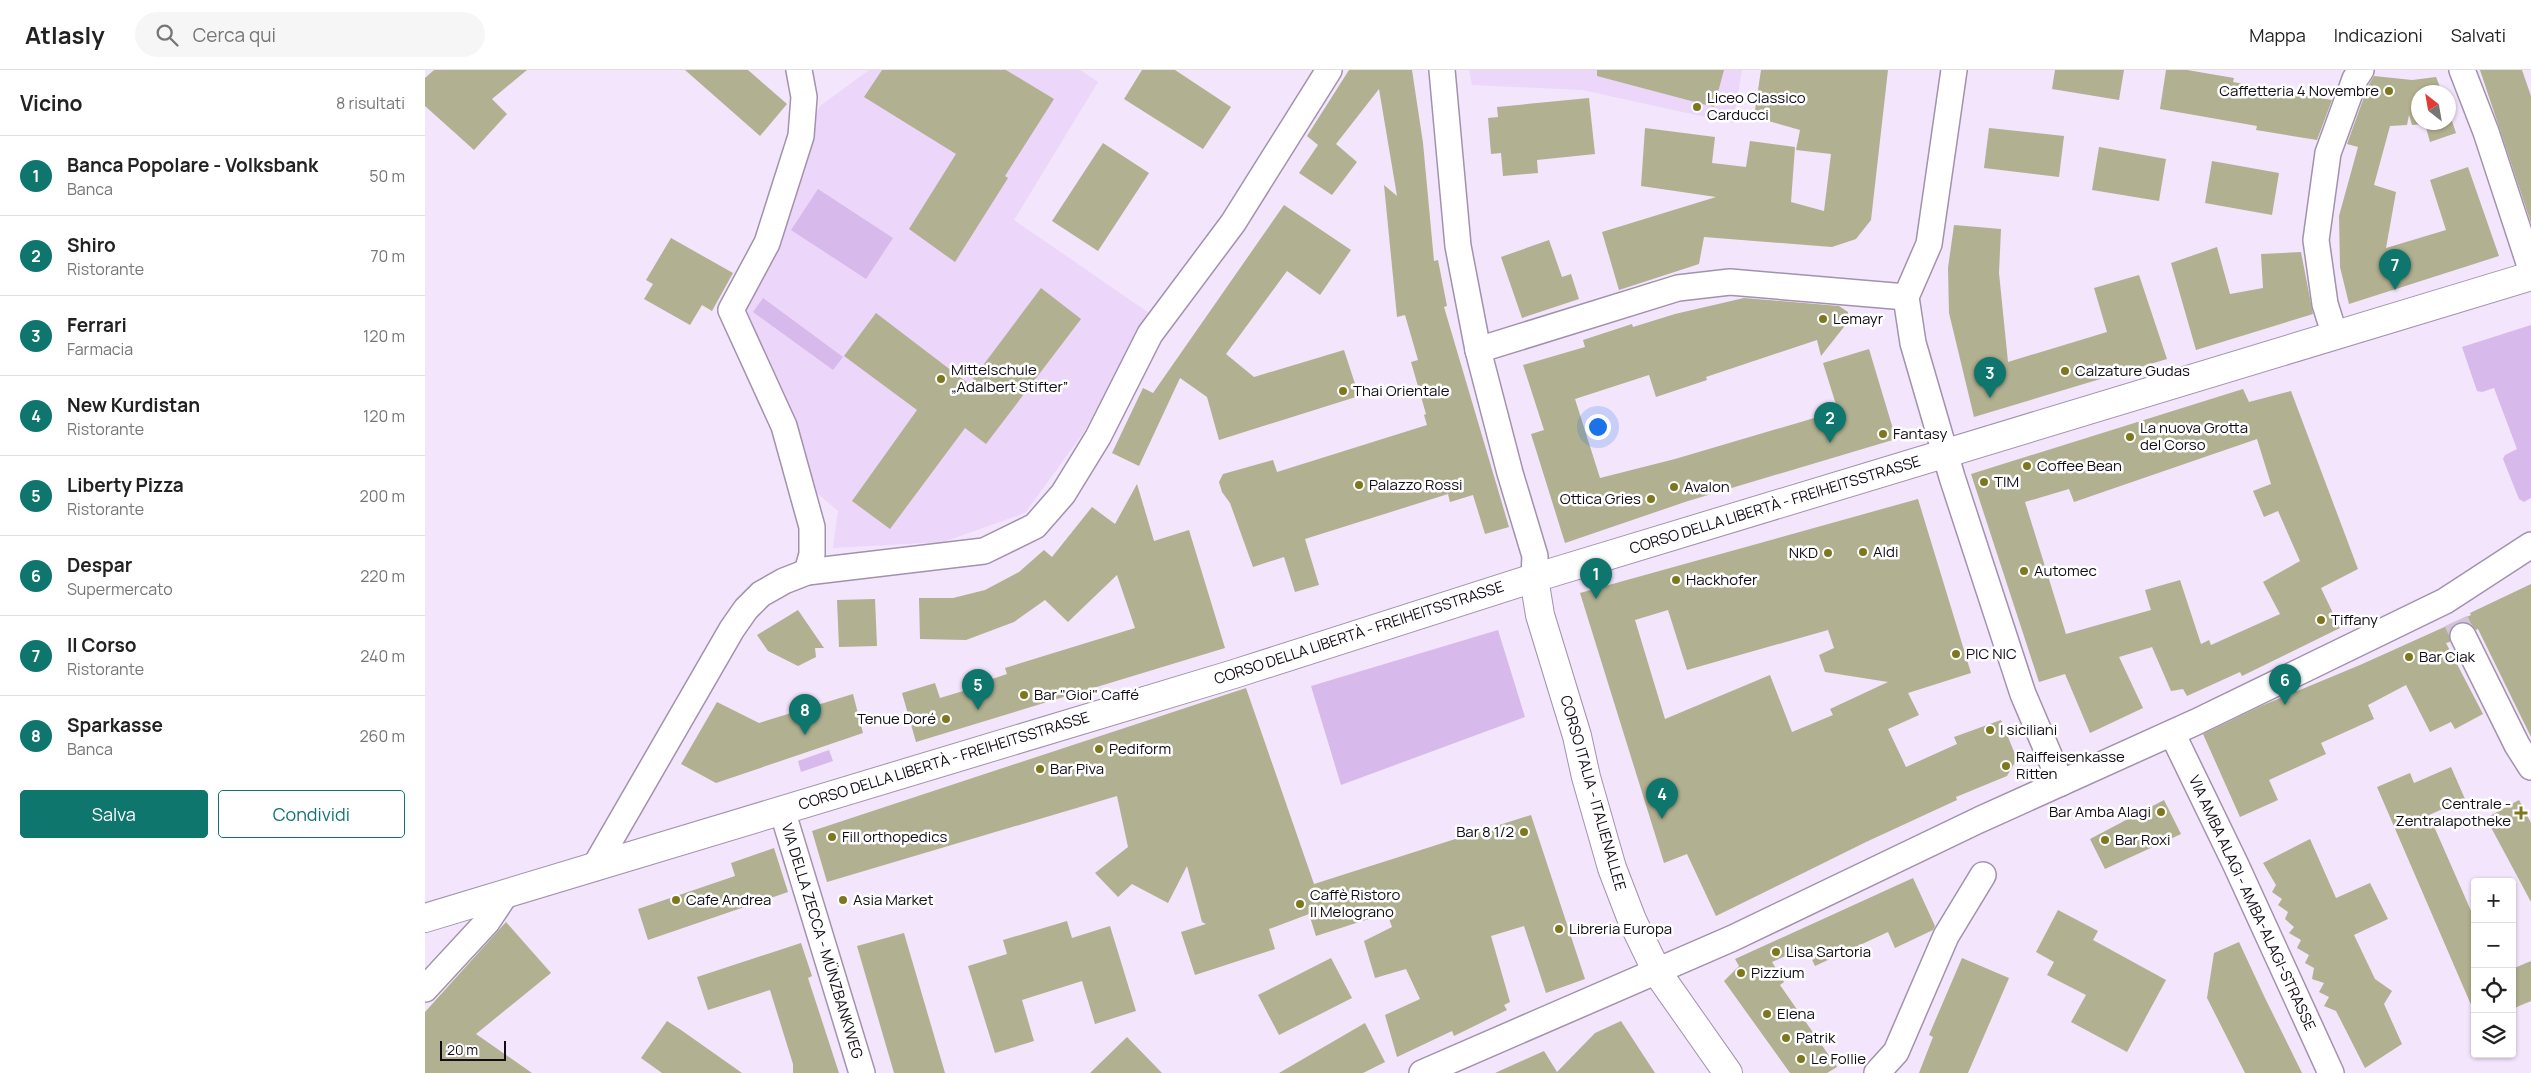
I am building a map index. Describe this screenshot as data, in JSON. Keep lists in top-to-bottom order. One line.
{"streets":{"main road":["CORSO DELLA LIBERTÀ - FREIHEITSSTRASSE","CORSO ITALIA - ITALIENALLEE"],"street":["VIA AMBA ALAGI - AMBA-ALAGI-STRASSE","VIA DELLA ZECCA - MÜNZBANKWEG"]},"crossings":[["CORSO DELLA LIBERTÀ - FREIHEITSSTRASSE","CORSO ITALIA - ITALIENALLEE"],["CORSO DELLA LIBERTÀ - FREIHEITSSTRASSE","VIA DELLA ZECCA - MÜNZBANKWEG"]],"places":{"other":["Caffetteria 4 Novembre","Liceo Classico Carducci","Lemayr","Calzature Gudas","Mittelschule „Adalbert Stifter”","Thai Orientale","Fantasy","La nuova Grotta del Corso","Coffee Bean","TIM","Palazzo Rossi","Avalon","Ottica Gries","Aldi","NKD","Automec","Hackhofer","Tiffany","PIC NIC","Bar Ciak","Bar \"Gioi\" Caffé","Tenue Doré","I siciliani","Pediform","Raiffeisenkasse Ritten","Bar Piva","Bar Amba Alagi","Bar 8 1/2","Fill orthopedics","Bar Roxi","Cafe Andrea","Asia Market","Caffè Ristoro Il Melograno","Libreria Europa","Lisa Sartoria","Pizzium","Elena","Patrik","Le Follie"],"health":["Centrale - Zentralapotheke"]},"scale_bar":"20 m","north":"top left","page":{"header":"Atlasly","search":"Cerca qui","nav":["Mappa","Indicazioni","Salvati"],"heading":["Vicino","8 risultati"],"list":[{"mark":"1","name":"Banca Popolare - Volksbank","note":"Banca","value":"50 m"},{"mark":"2","name":"Shiro","note":"Ristorante","value":"70 m"},{"mark":"3","name":"Ferrari","note":"Farmacia","value":"120 m"},{"mark":"4","name":"New Kurdistan","note":"Ristorante","value":"120 m"},{"mark":"5","name":"Liberty Pizza","note":"Ristorante","value":"200 m"},{"mark":"6","name":"Despar","note":"Supermercato","value":"220 m"},{"mark":"7","name":"Il Corso","note":"Ristorante","value":"240 m"},{"mark":"8","name":"Sparkasse","note":"Banca","value":"260 m"}],"pins":["7","3","2","1","6","5","8","4"],"buttons":["Salva","Condividi"],"map_buttons":["+","−"],"scale":"20 m"}}
